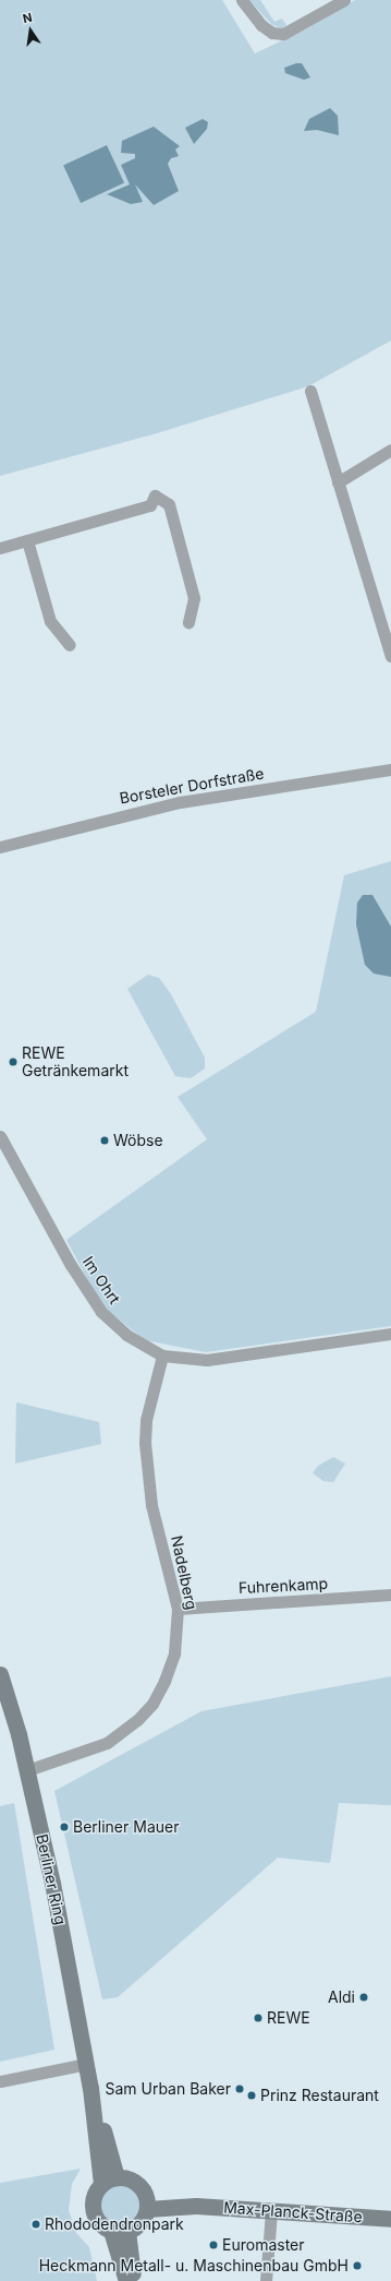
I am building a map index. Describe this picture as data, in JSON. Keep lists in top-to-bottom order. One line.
{"streets":{"street":["Borsteler Dorfstraße","Im Ohrt","Nadelberg","Fuhrenkamp","Berliner Ring","Max-Planck-Straße"]},"crossings":[["Im Ohrt","Nadelberg"],["Nadelberg","Fuhrenkamp"],["Nadelberg","Berliner Ring"],["Berliner Ring","Max-Planck-Straße"]],"places":["REWE Getränkemarkt","Wöbse","Berliner Mauer","Aldi","REWE","Sam Urban Baker","Prinz Restaurant","Rhododendronpark","Euromaster","Heckmann Metall- u. Maschinenbau GmbH"],"north":"top"}
